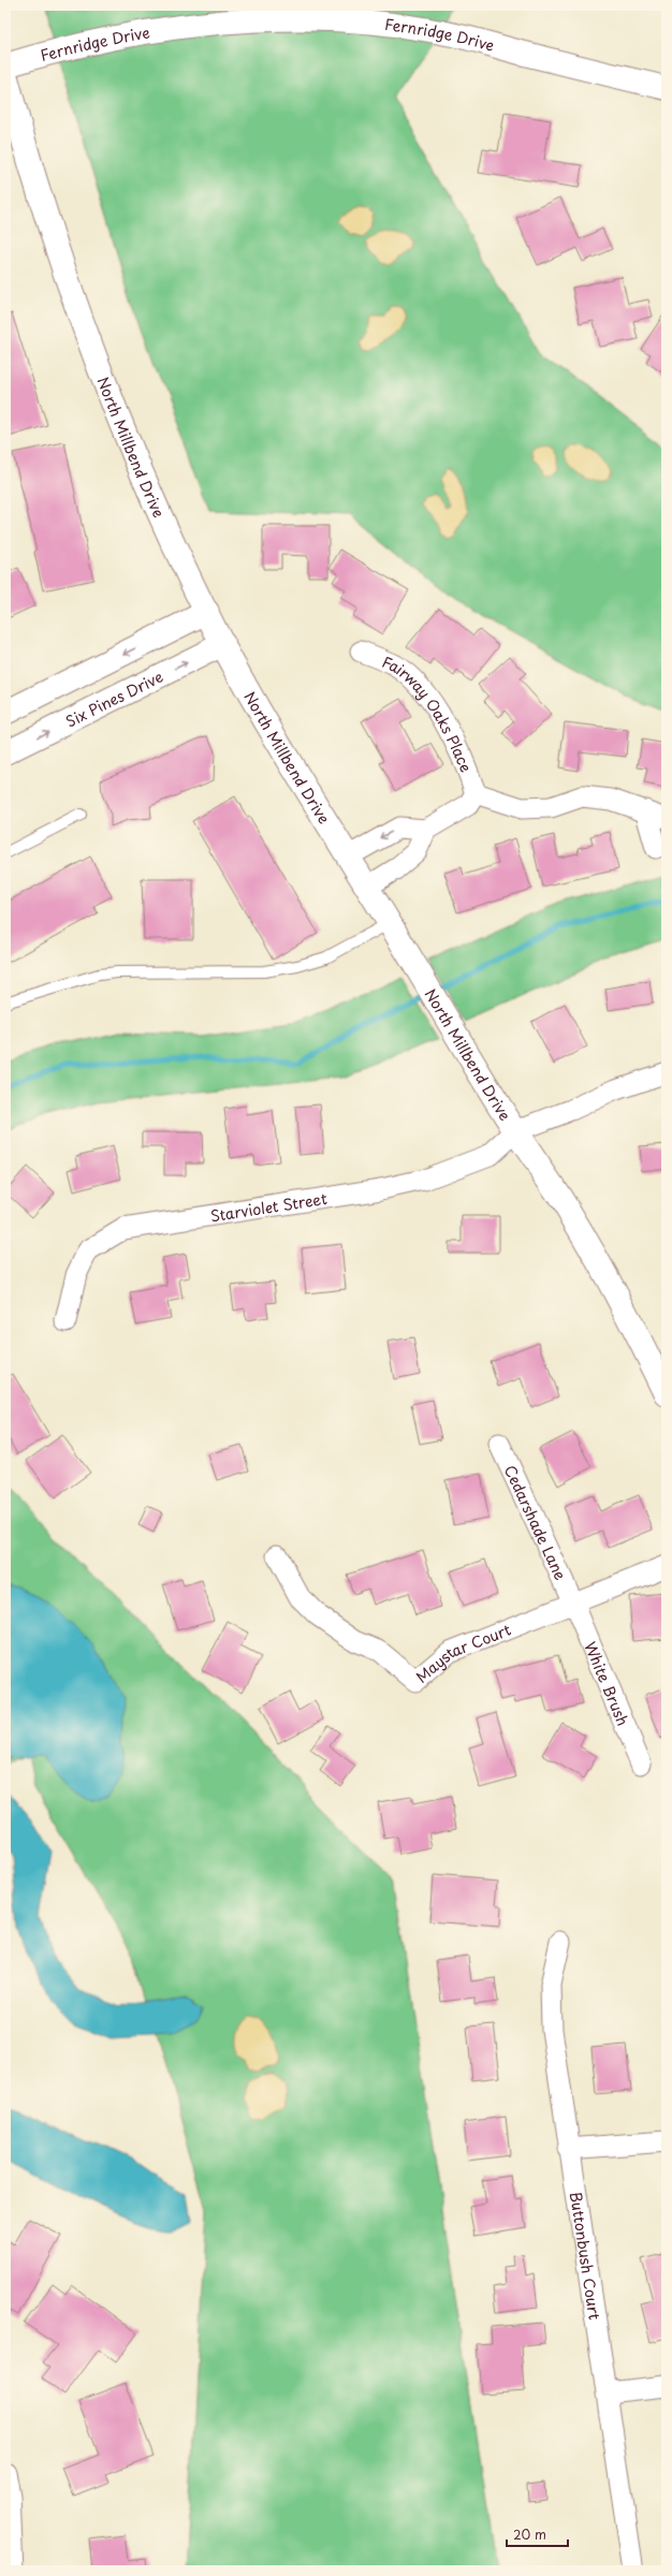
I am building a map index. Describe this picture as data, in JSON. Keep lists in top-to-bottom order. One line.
{"streets":{"street":["Fernridge Drive","North Millbend Drive","Six Pines Drive","Fairway Oaks Place","Starviolet Street","Cedarshade Lane","Maystar Court","White Brush","Buttonbush Court"]},"crossings":[["North Millbend Drive","Six Pines Drive"],["North Millbend Drive","Starviolet Street"],["Cedarshade Lane","Maystar Court"],["Cedarshade Lane","White Brush"],["Maystar Court","White Brush"]],"scale_bar":"20 m"}
